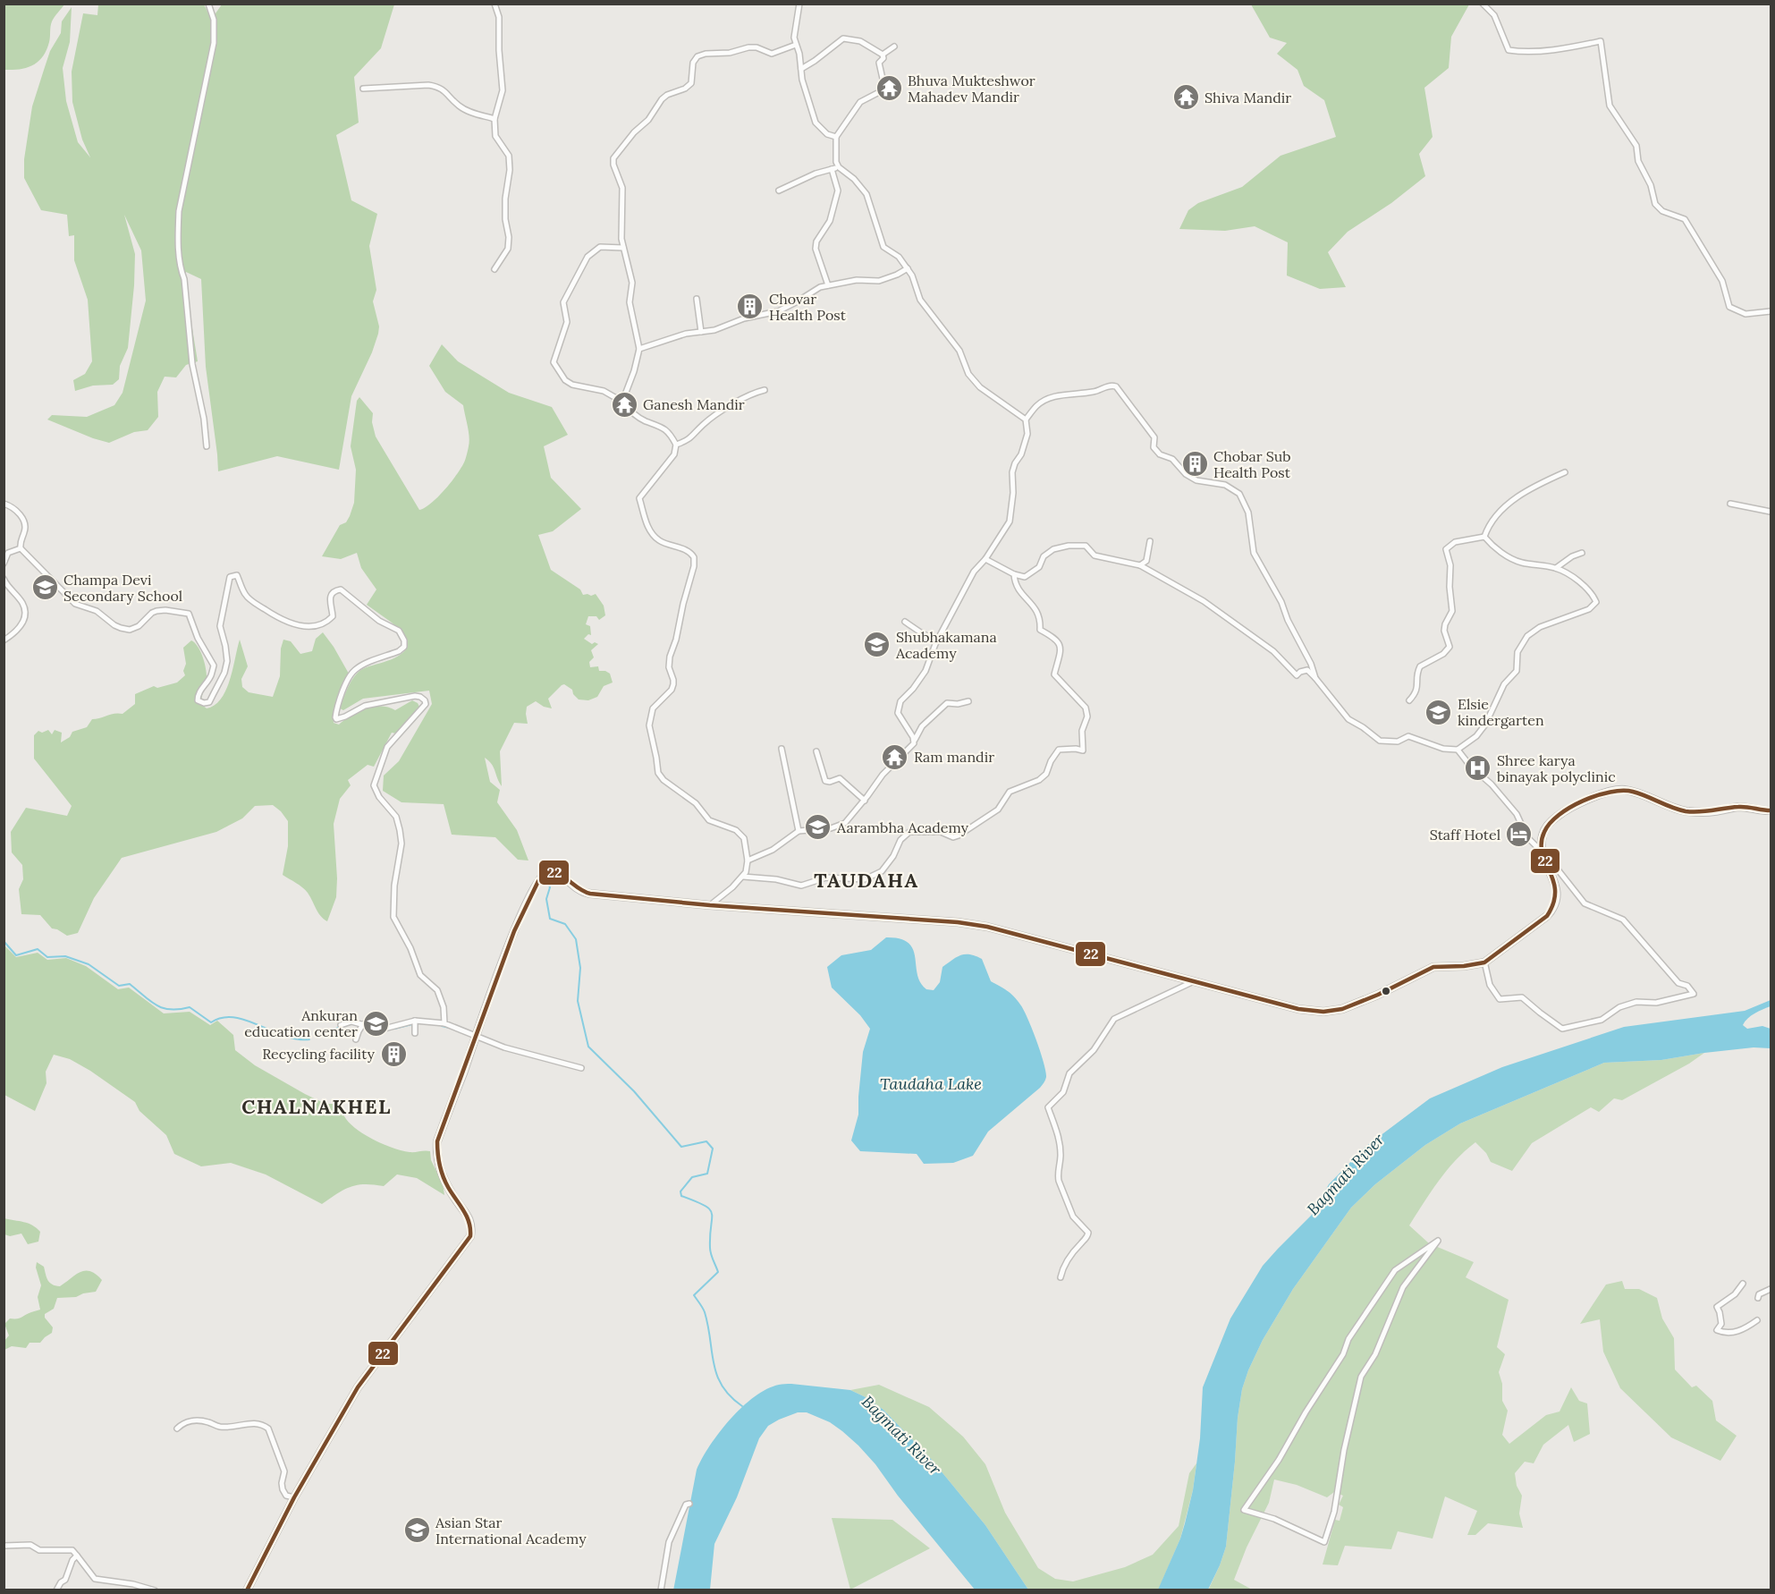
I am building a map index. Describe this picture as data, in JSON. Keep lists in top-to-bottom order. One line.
{"districts":["TAUDAHA","CHALNAKHEL"],"water":["Taudaha Lake","Bagmati River"],"places":{"temple":["Bhuva Mukteshwor Mahadev Mandir","Shiva Mandir","Ganesh Mandir","Ram mandir"],"building":["Chovar Health Post","Chobar Sub Health Post","Recycling facility"],"school or university":["Champa Devi Secondary School","Shubhakamana Academy","Elsie kindergarten","Aarambha Academy","Ankuran education center","Asian Star International Academy"],"hospital":["Shree karya binayak polyclinic"],"hotel":["Staff Hotel"]},"lines":["transit line 22"]}
